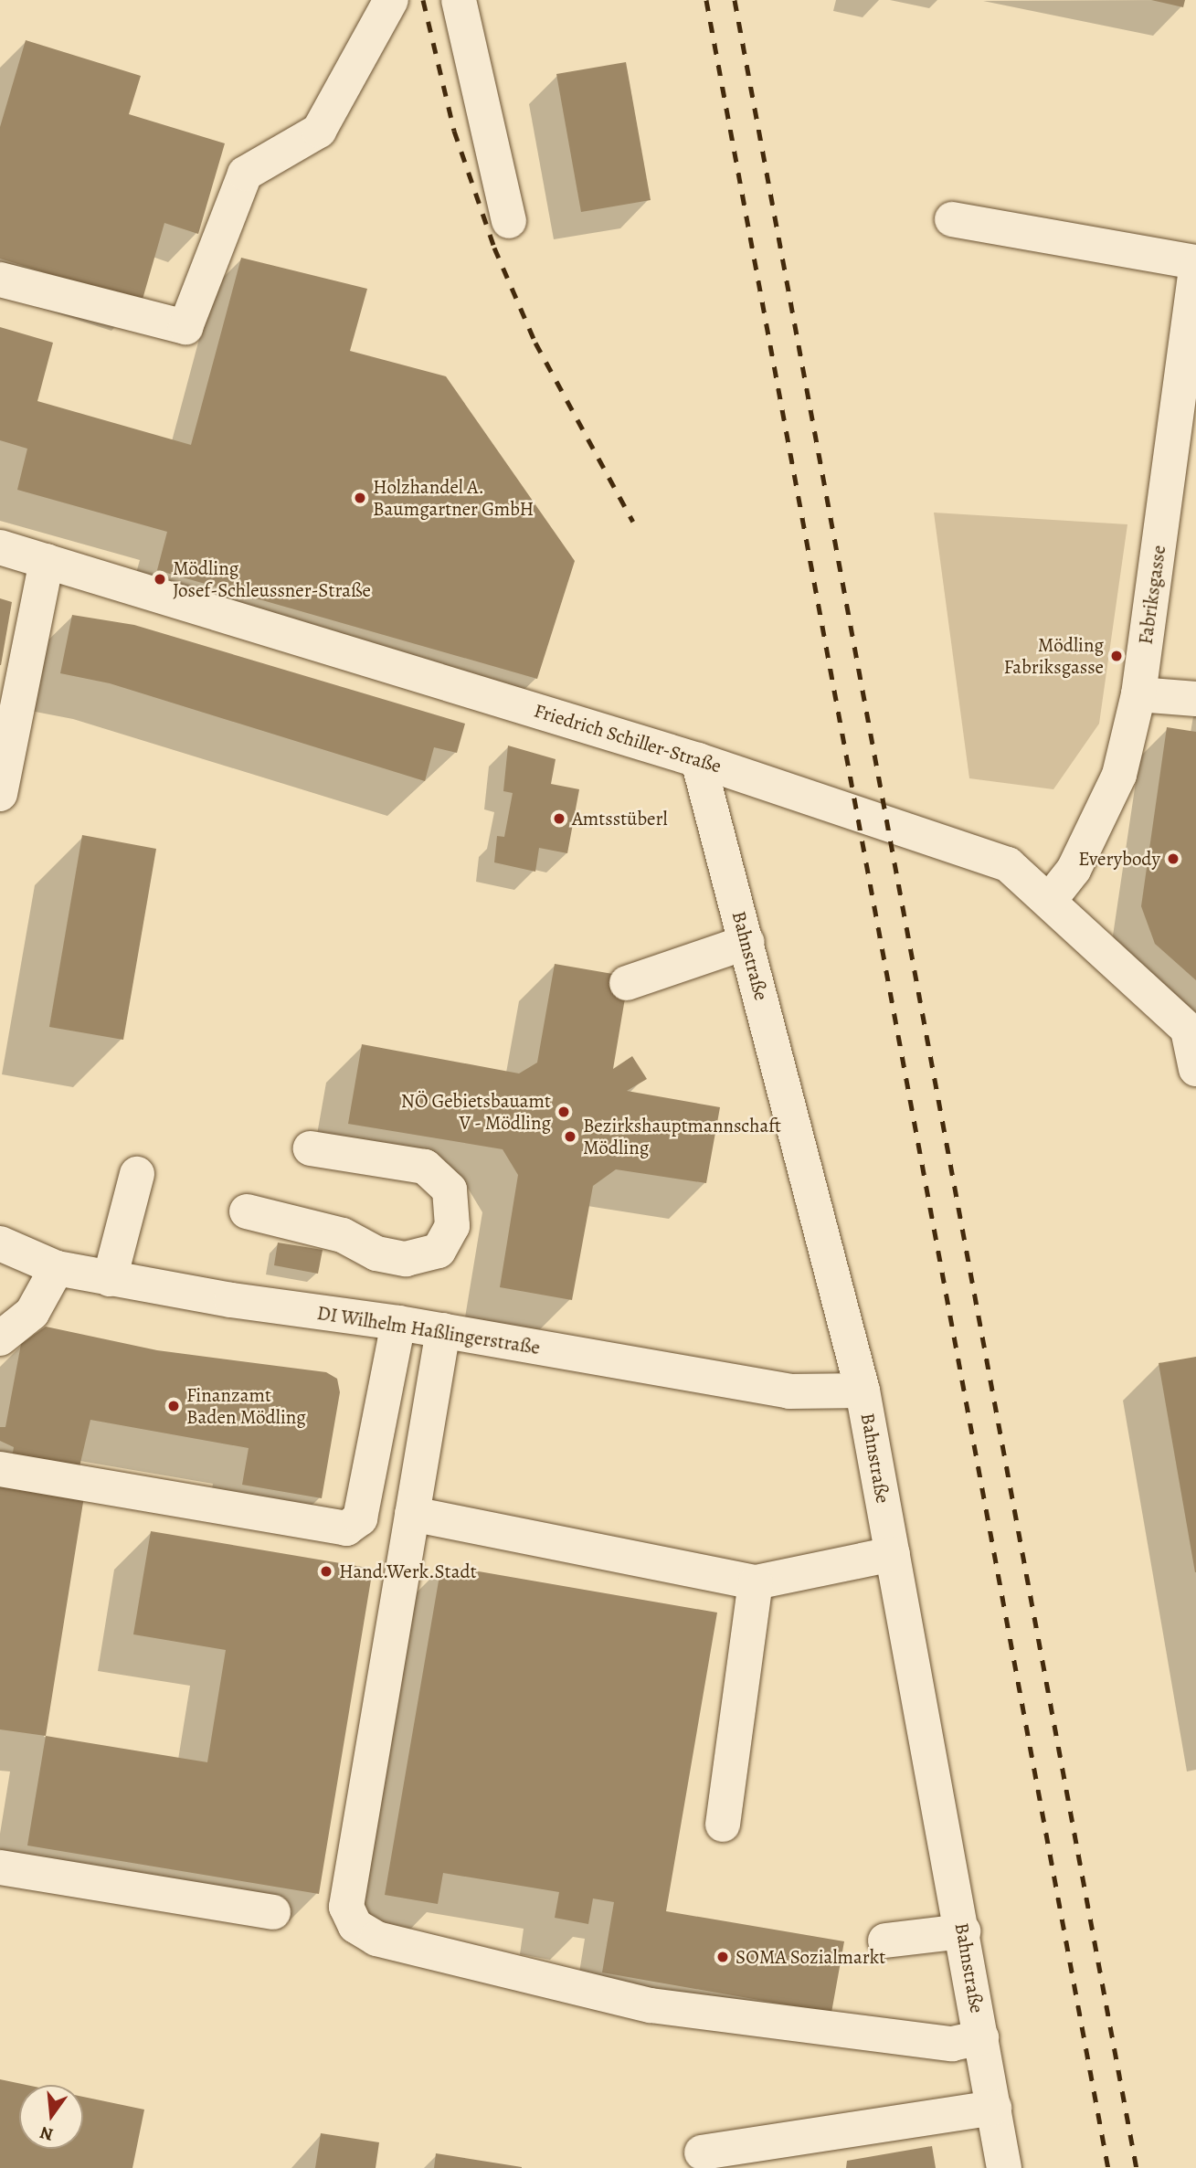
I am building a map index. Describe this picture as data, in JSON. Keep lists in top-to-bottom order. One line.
{"streets":{"street":["Fabriksgasse","Friedrich Schiller-Straße","Bahnstraße","DI Wilhelm Haßlingerstraße"]},"crossings":[["Fabriksgasse","Friedrich Schiller-Straße"],["Friedrich Schiller-Straße","Bahnstraße"],["Bahnstraße","DI Wilhelm Haßlingerstraße"]],"places":["Holzhandel A. Baumgartner GmbH","Mödling Josef-Schleussner-Straße","Mödling Fabriksgasse","Amtsstüberl","Everybody","NÖ Gebietsbauamt V - Mödling","Bezirkshauptmannschaft Mödling","Finanzamt Baden Mödling","Hand.Werk.Stadt","SOMA Sozialmarkt"],"north":"bottom"}
